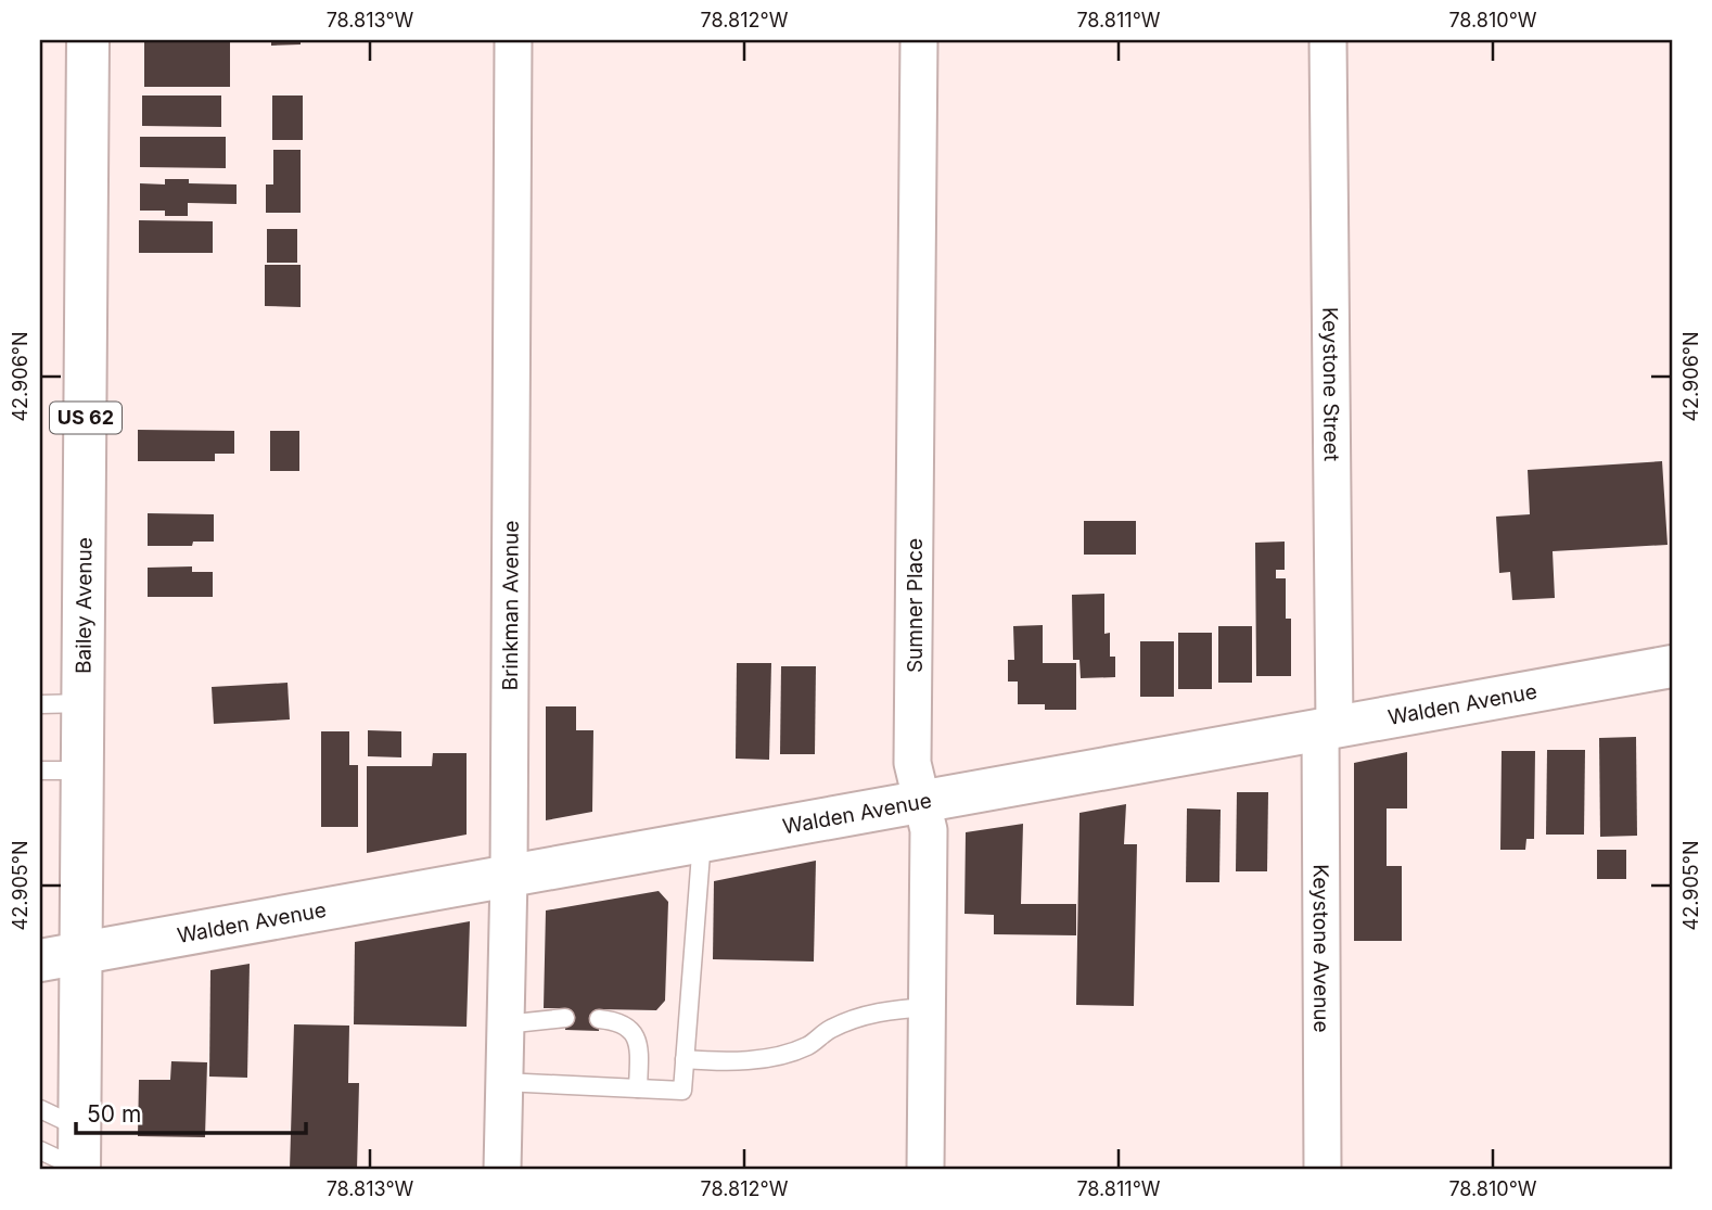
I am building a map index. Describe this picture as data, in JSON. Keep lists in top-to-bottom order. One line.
{"streets":{"main road":["US 62","Bailey Avenue","Walden Avenue"],"street":["Keystone Street","Brinkman Avenue","Sumner Place","Keystone Avenue"]},"crossings":[["Keystone Street","Walden Avenue"],["Keystone Street","Keystone Avenue"],["Bailey Avenue","Walden Avenue"],["Brinkman Avenue","Walden Avenue"],["Sumner Place","Walden Avenue"],["Walden Avenue","Keystone Avenue"]],"scale_bar":"50 m","coordinates":["78.813°W","78.812°W","78.811°W","78.810°W","42.906°N","42.905°N"]}
